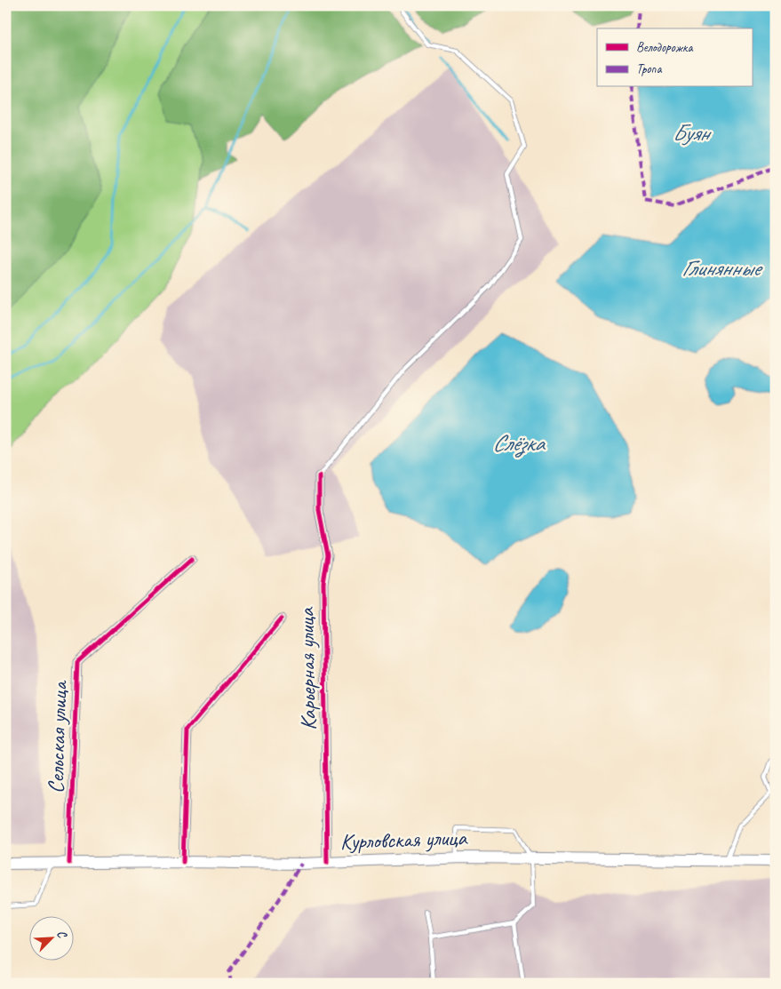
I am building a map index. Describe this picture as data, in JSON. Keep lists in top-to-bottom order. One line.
{"streets":{"main road":["Курловская улица"],"street":["Карьерная улица","Сельская улица"]},"crossings":[["Карьерная улица","Курловская улица"],["Сельская улица","Курловская улица"]],"water":["Буян","Глинянные","Слёзка"],"legend":["Велодорожка","Тропа"],"north":"top right"}
